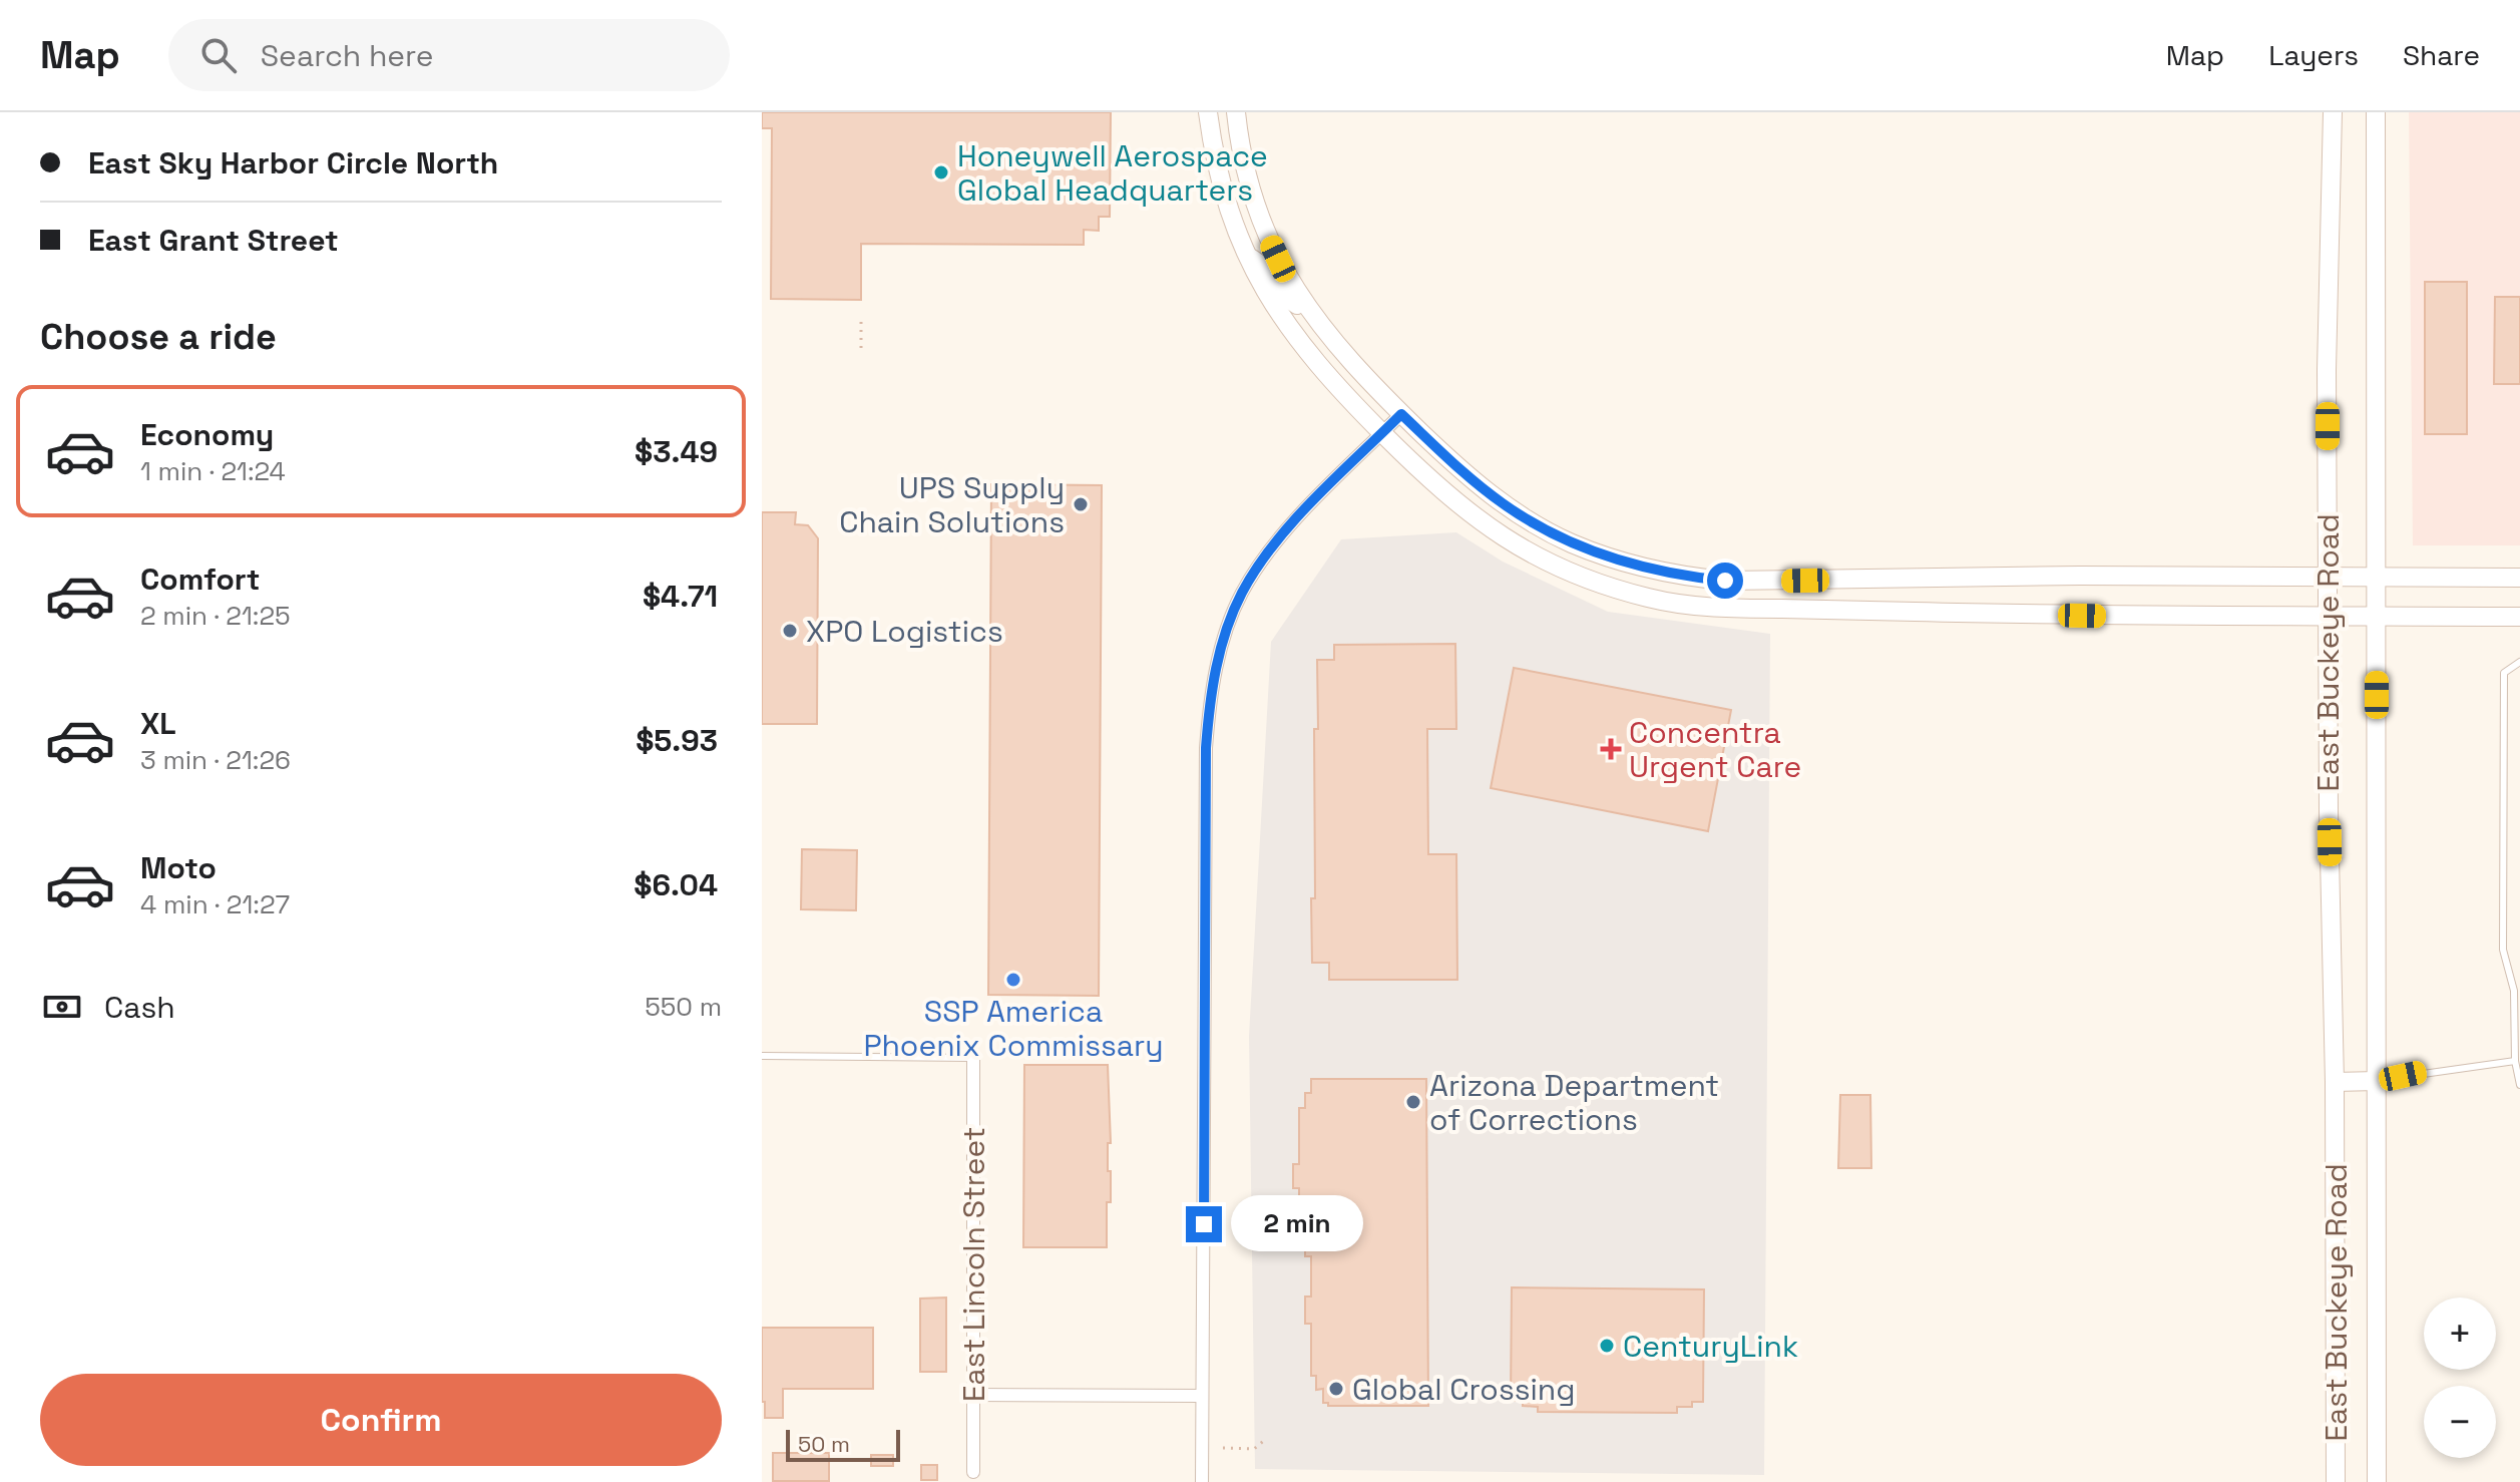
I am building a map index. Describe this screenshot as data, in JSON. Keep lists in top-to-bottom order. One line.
{"streets":{"street":["East Buckeye Road","East Lincoln Street"]},"places":{"other":["Honeywell Aerospace Global Headquarters","UPS Supply Chain Solutions","XPO Logistics","SSP America Phoenix Commissary","Arizona Department of Corrections","CenturyLink","Global Crossing"],"health":["Concentra Urgent Care"]},"scale_bar":"50 m","page":{"header":"Map","search":"Search here","nav":["Map","Layers","Share"],"banner":["East Sky Harbor Circle North","East Grant Street"],"heading":"Choose a ride","list":[{"name":"Economy","note":"1 min · 21:24","value":"$3.49"},{"name":"Comfort","note":"2 min · 21:25","value":"$4.71"},{"name":"XL","note":"3 min · 21:26","value":"$5.93"},{"name":"Moto","note":"4 min · 21:27","value":"$6.04"}],"pay":["Cash","550 m"],"bubble":"2 min","map_buttons":["+","−"],"buttons":"Confirm","scale":"50 m"}}
